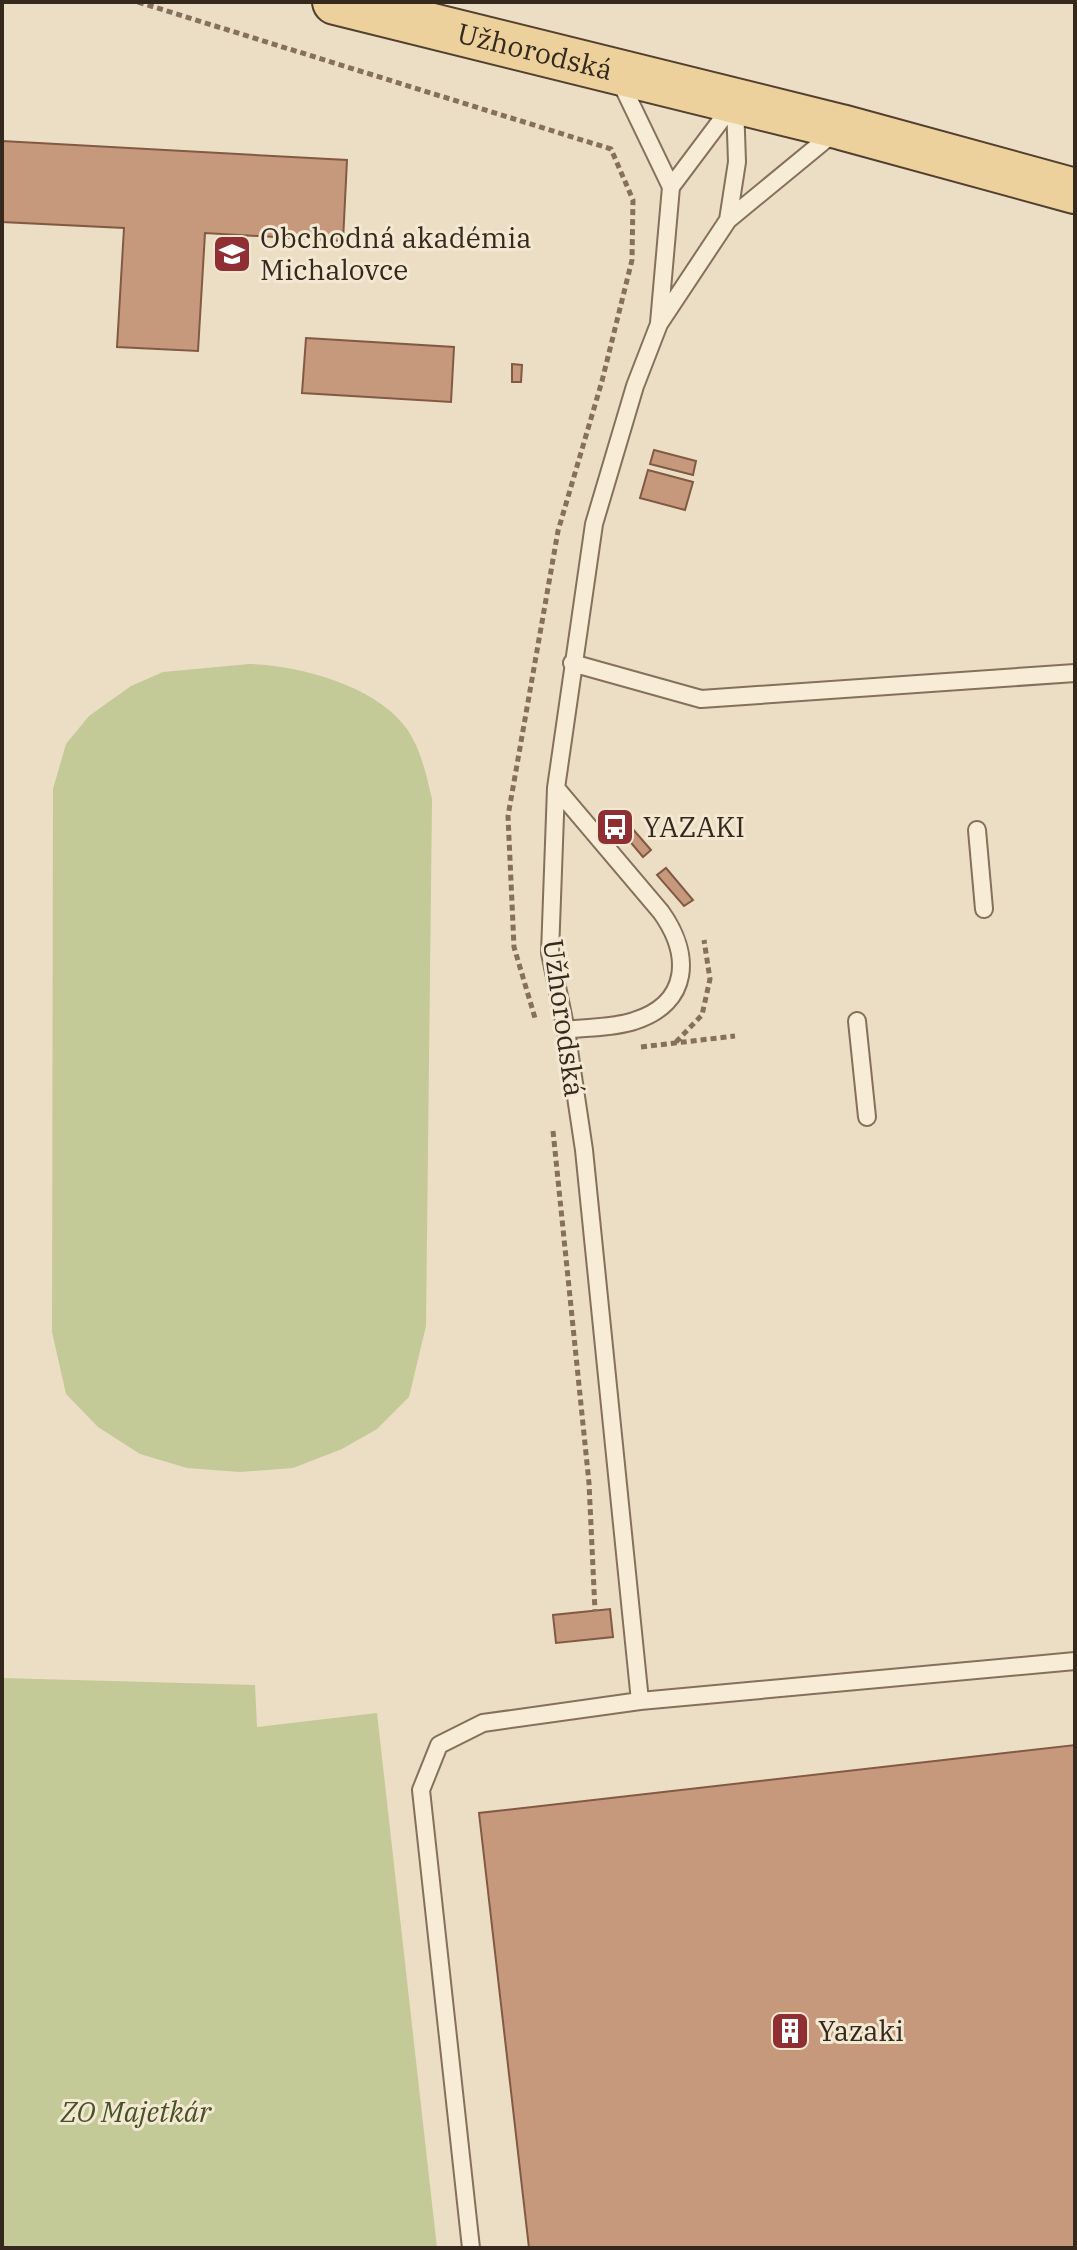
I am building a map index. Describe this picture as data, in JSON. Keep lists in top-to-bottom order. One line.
{"streets":{"main road":["Užhorodská"]},"parks":["ZO Majetkár"],"places":{"school or university":["Obchodná akadémia Michalovce"],"bus stop":["YAZAKI"],"building":["Yazaki"]}}
